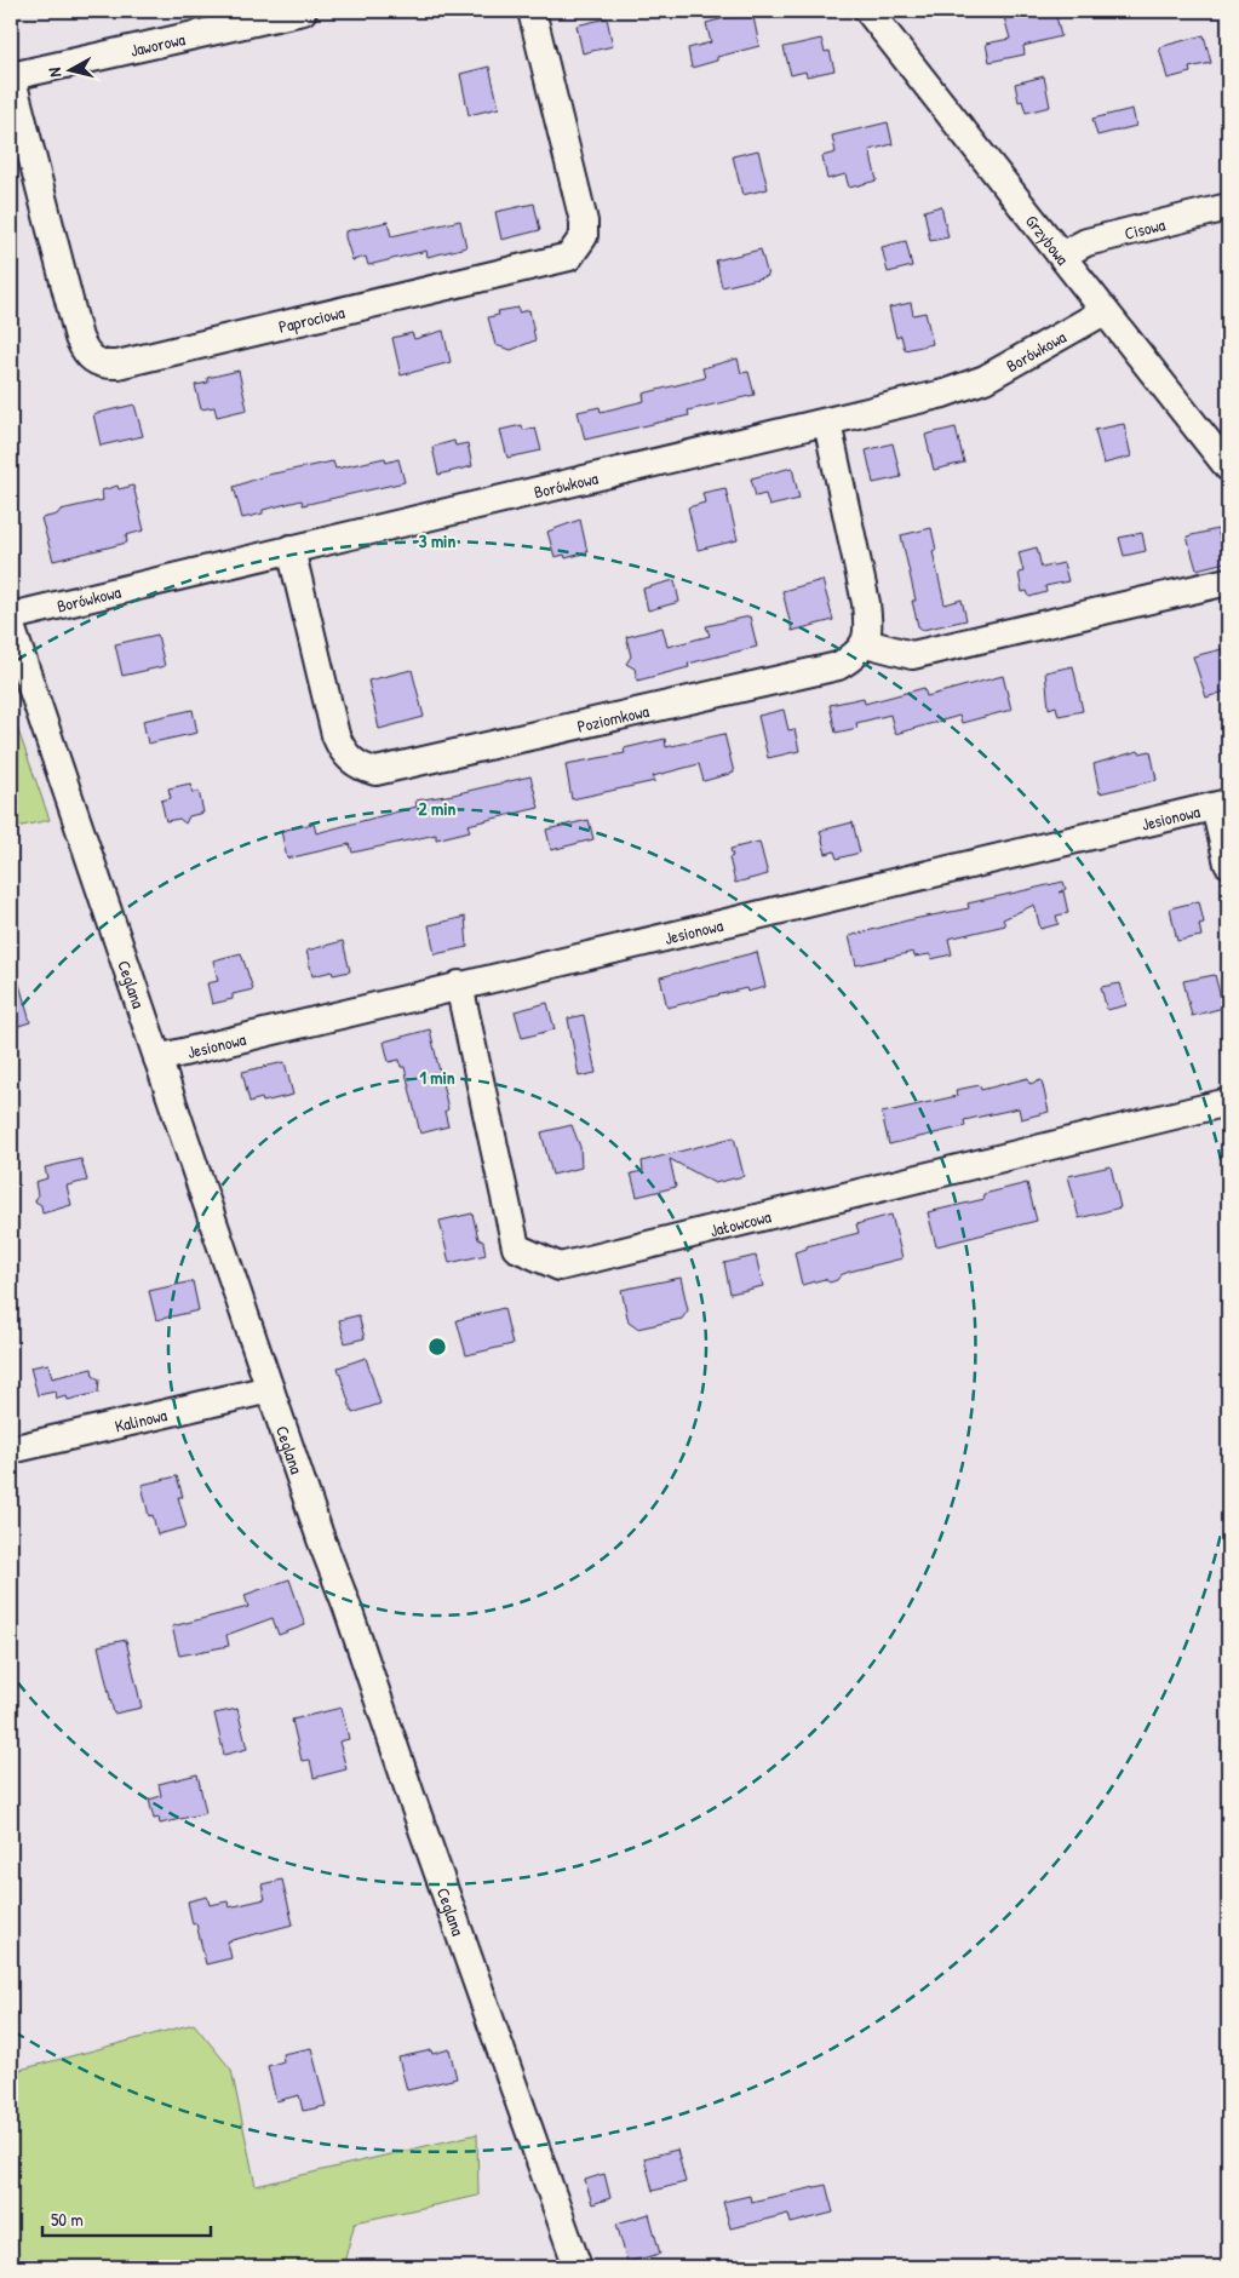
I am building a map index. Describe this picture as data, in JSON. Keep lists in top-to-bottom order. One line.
{"streets":{"street":["Jaworowa","Cisowa","Grzybowa","Paprociowa","Borówkowa","Poziomkowa","Jesionowa","Ceglana","Jałowcowa","Kalinowa"]},"crossings":[["Jaworowa","Paprociowa"],["Cisowa","Grzybowa"],["Grzybowa","Borówkowa"],["Borówkowa","Poziomkowa"],["Jesionowa","Ceglana"],["Jesionowa","Jałowcowa"],["Ceglana","Kalinowa"]],"scale_bar":"50 m","north":"left","rings":["3 min","2 min","1 min"]}
